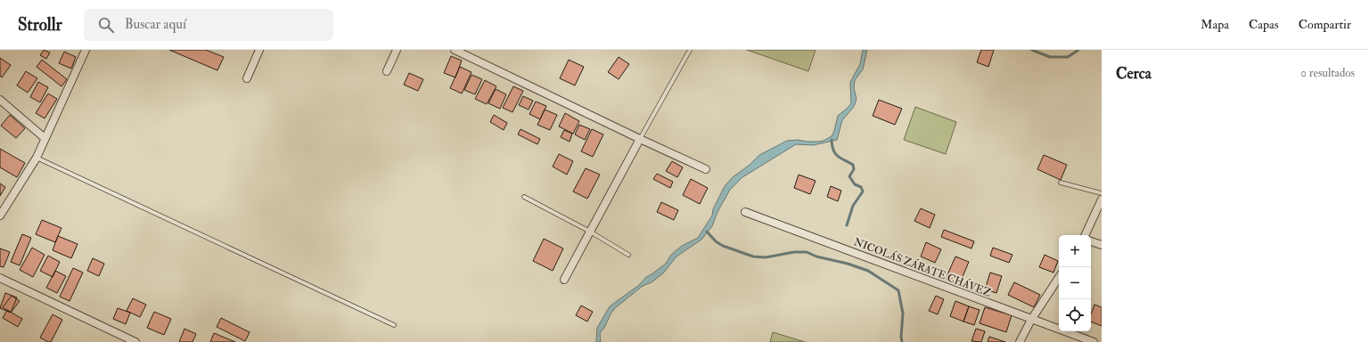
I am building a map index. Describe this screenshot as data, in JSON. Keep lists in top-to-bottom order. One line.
{"streets":{"street":["NICOLÁS ZÁRATE CHÁVEZ"]},"page":{"header":"Strollr","search":"Buscar aquí","nav":["Mapa","Capas","Compartir"],"heading":["Cerca","0 resultados"],"map_buttons":["+","−"]}}
